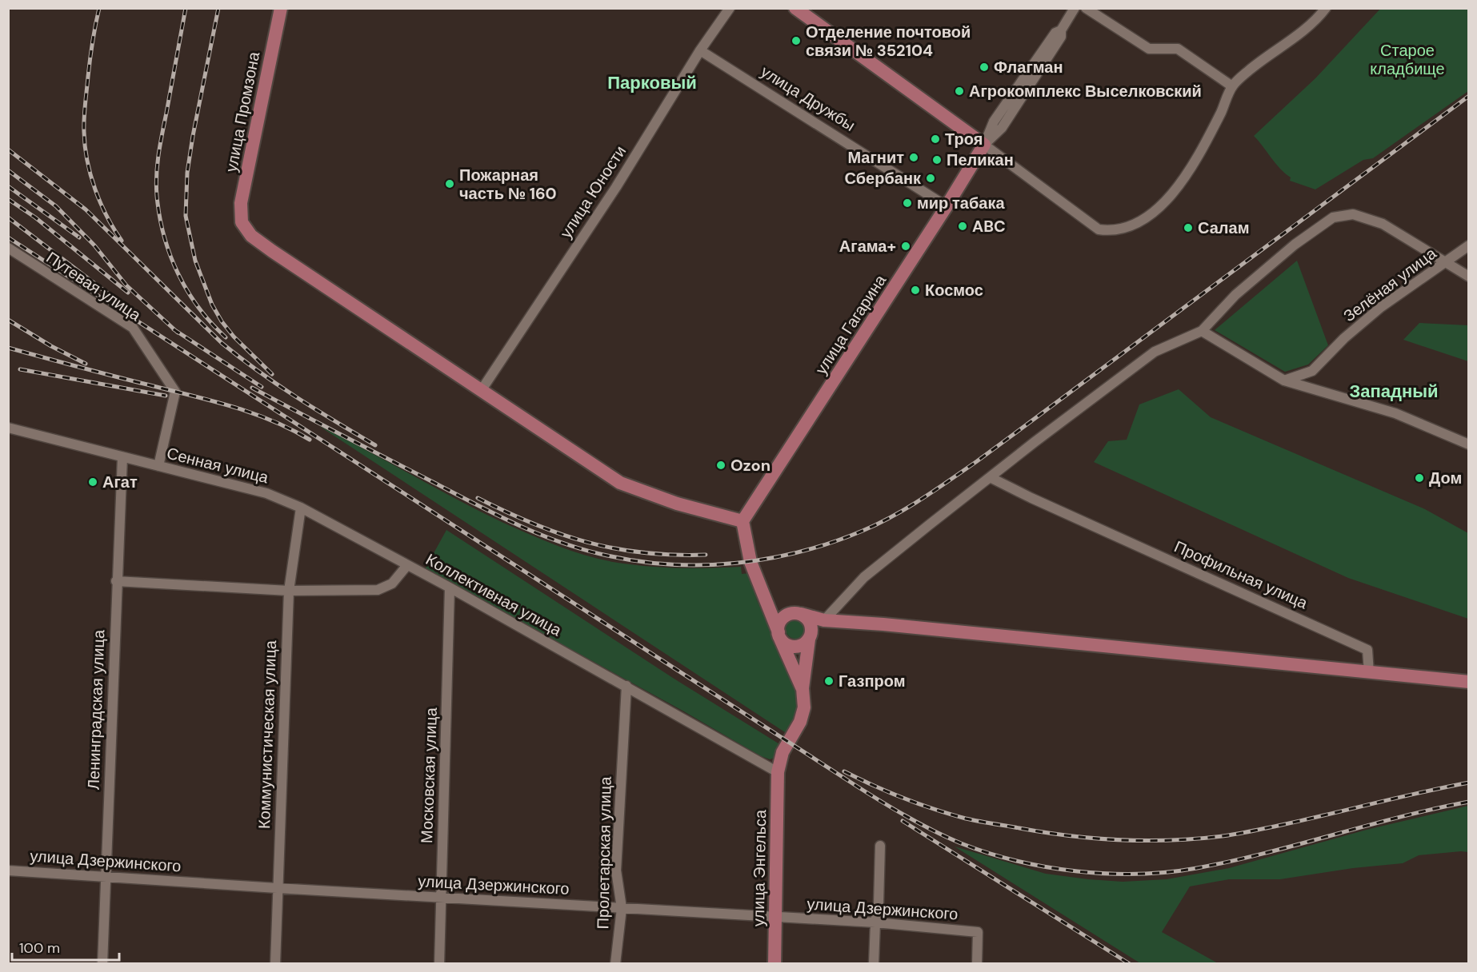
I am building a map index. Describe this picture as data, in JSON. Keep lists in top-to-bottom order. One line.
{"streets":{"main road":["улица Промзона","улица Гагарина","улица Энгельса"],"street":["улица Дружбы","улица Юности","Зелёная улица","Путевая улица","Сенная улица","Профильная улица","Коллективная улица","Ленинградская улица","Коммунистическая улица","Московская улица","Пролетарская улица","улица Дзержинского"]},"crossings":[["улица Дружбы","улица Юности"],["улица Дружбы","улица Гагарина"],["улица Промзона","улица Юности"],["Путевая улица","Сенная улица"],["Сенная улица","Коллективная улица"],["Сенная улица","Ленинградская улица"],["Сенная улица","Коммунистическая улица"],["Коллективная улица","Ленинградская улица"],["Коллективная улица","Коммунистическая улица"],["Коллективная улица","Московская улица"],["Коллективная улица","Пролетарская улица"],["Коллективная улица","улица Энгельса"],["Ленинградская улица","улица Дзержинского"],["Коммунистическая улица","улица Дзержинского"],["Московская улица","улица Дзержинского"],["Пролетарская улица","улица Дзержинского"],["улица Дзержинского","улица Энгельса"]],"districts":["Парковый","Западный"],"parks":["Старое кладбище"],"places":["Отделение почтовой связи № 352104","Флагман","Агрокомплекс Выселковский","Троя","Магнит","Пеликан","Сбербанк","Пожарная часть № 160","мир табака","ABC","Салам","Агама+","Космос","Ozon","Дом","Агат","Газпром"],"scale_bar":"100 m"}
